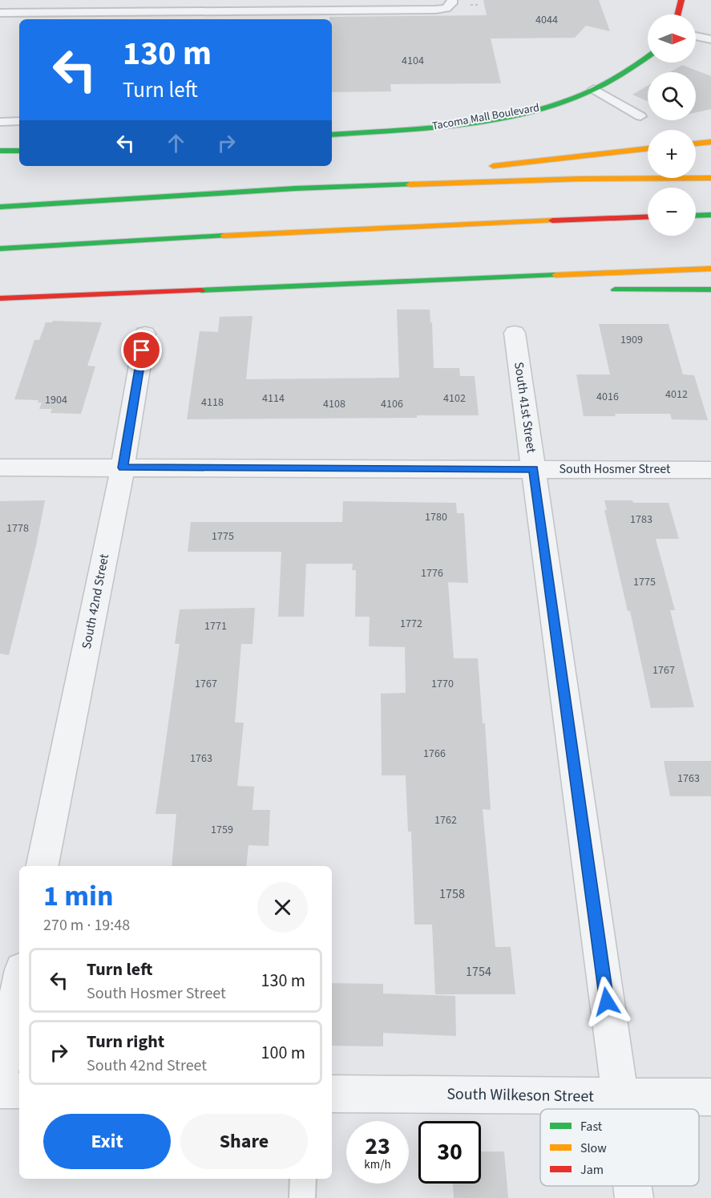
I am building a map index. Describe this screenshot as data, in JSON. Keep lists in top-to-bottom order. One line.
{"streets":{"main road":["Tacoma Mall Boulevard"],"street":["South 41st Street","South Hosmer Street","South 42nd Street","South Wilkeson Street"]},"crossings":[["South 41st Street","South Hosmer Street"],["South 41st Street","South Wilkeson Street"],["South Hosmer Street","South 42nd Street"]],"house_numbers":["4044","4104","1909","4012","4016","4114","4102","1904","4118","4108","4106","1780","1783","1778","1775","1776","1775","1772","1771","1767","1767","1770","1766","1763","1763","1762","1759","1758","1754"],"legend":["Fast","Slow","Jam"],"north":"right","page":{"map_buttons":["+","−"],"turn":["130 m","Turn left"],"heading":["1 min","270 m · 19:48"],"list":[{"name":"Turn left","note":"South Hosmer Street","value":"130 m"},{"name":"Turn right","note":"South 42nd Street","value":"100 m"}],"buttons":["Exit","Share"],"speed":"23 km/h","limit":"30"}}
